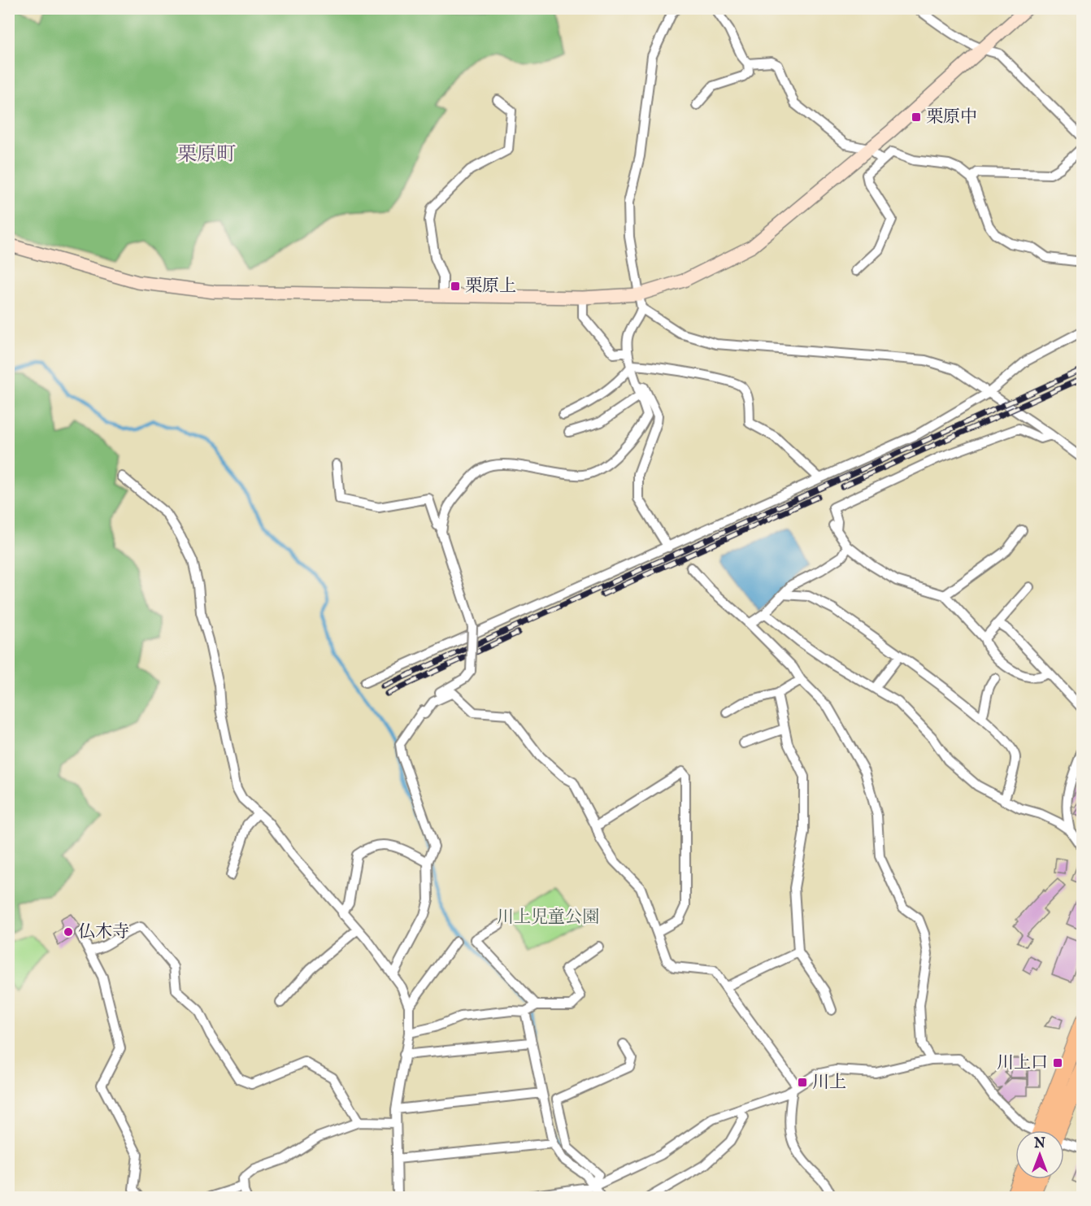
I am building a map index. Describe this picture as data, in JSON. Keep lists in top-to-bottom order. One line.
{"districts":["栗原町"],"parks":["川上児童公園"],"places":{"transit":["栗原中","栗原上","川上口","川上"],"other":["仏木寺"]},"north":"top"}
